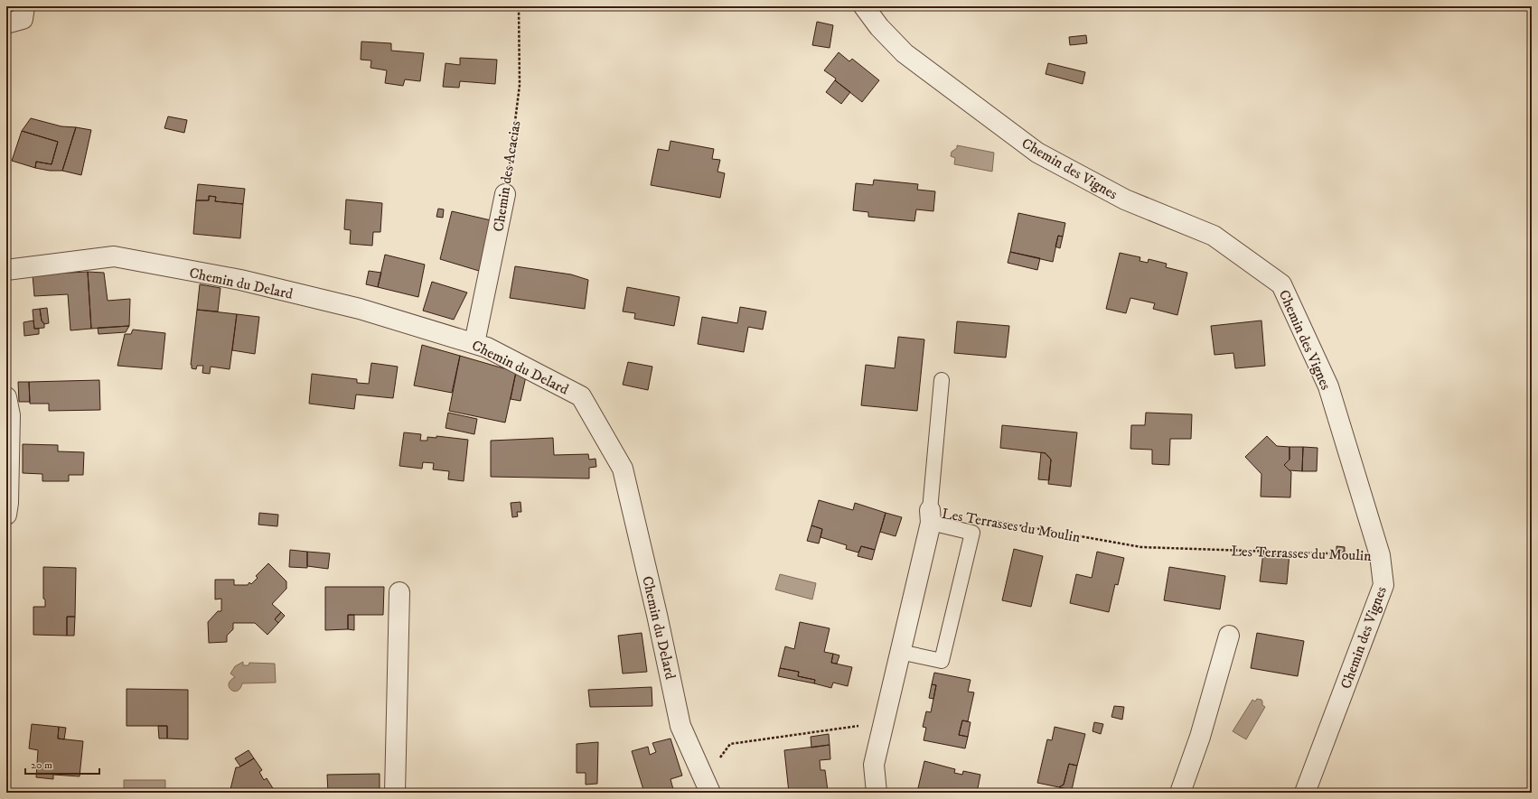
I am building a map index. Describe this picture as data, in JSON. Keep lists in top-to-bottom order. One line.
{"streets":{"street":["Chemin des Vignes","Chemin des Acacias","Chemin du Delard","Les Terrasses du Moulin"]},"crossings":[["Chemin des Vignes","Les Terrasses du Moulin"],["Chemin des Acacias","Chemin du Delard"]],"scale_bar":"20 m"}
